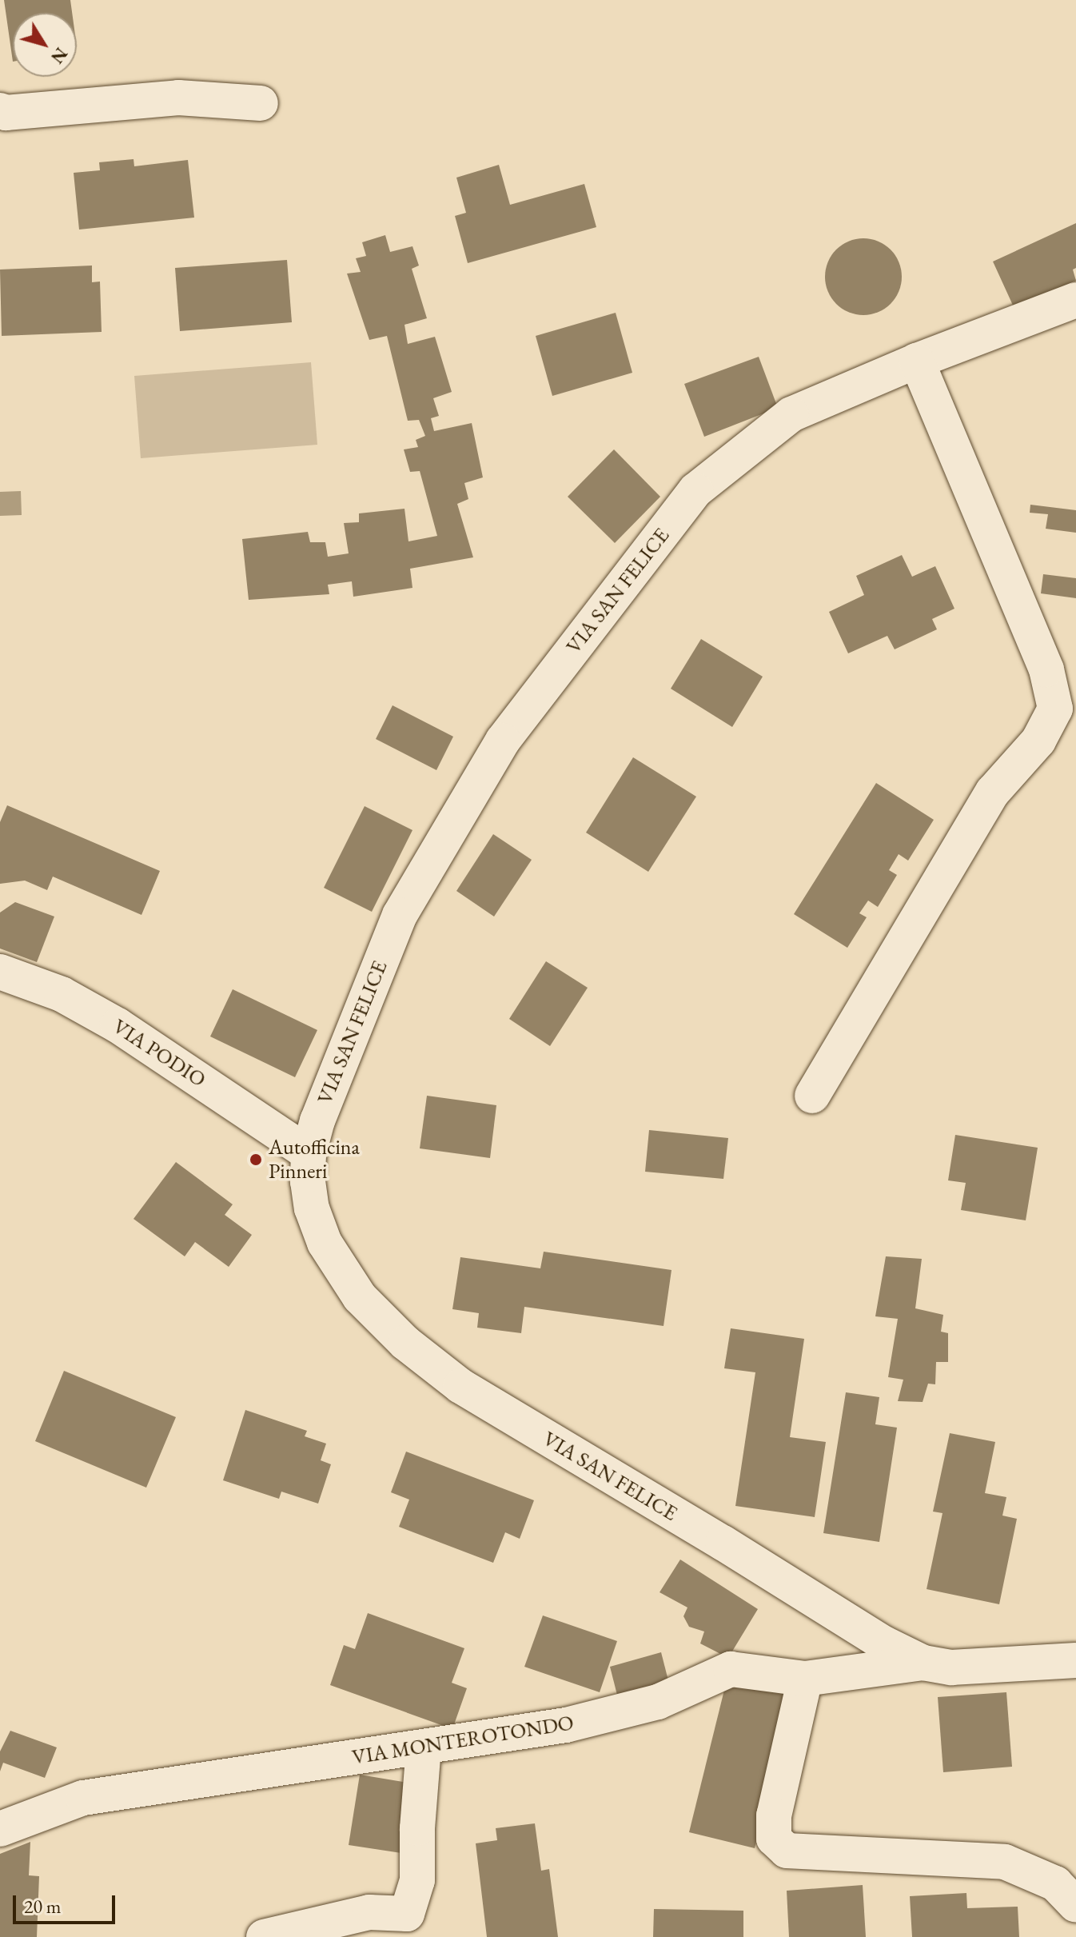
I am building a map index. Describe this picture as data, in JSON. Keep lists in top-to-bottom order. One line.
{"streets":{"street":["VIA SAN FELICE","VIA PODIO","VIA MONTEROTONDO"]},"crossings":[["VIA SAN FELICE","VIA PODIO"],["VIA SAN FELICE","VIA MONTEROTONDO"]],"places":["Autofficina Pinneri"],"scale_bar":"20 m","north":"bottom right"}
